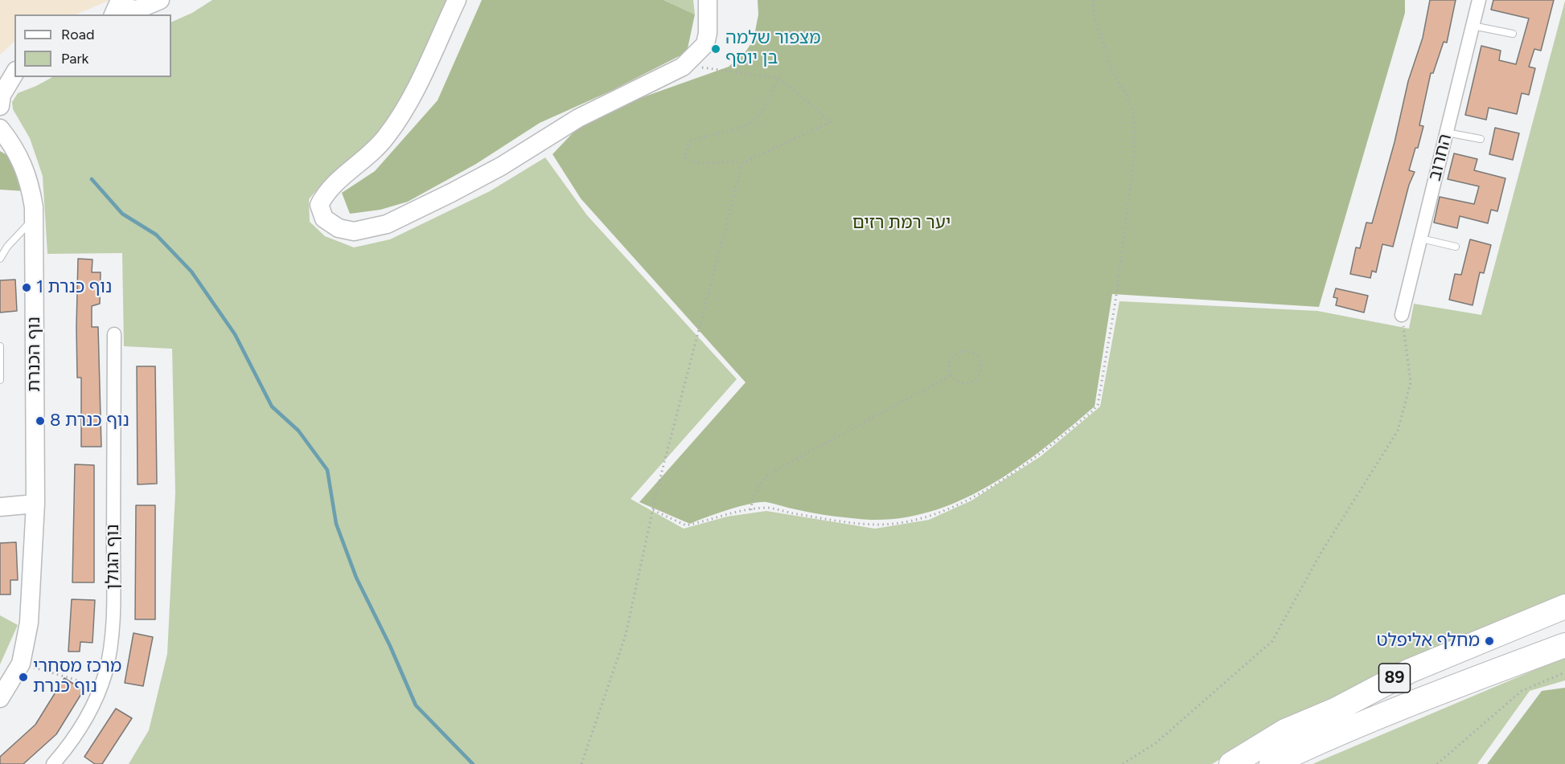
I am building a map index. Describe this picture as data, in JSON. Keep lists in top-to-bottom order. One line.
{"streets":{"highway":["89"],"main road":["נוף הכנרת"],"street":["החרוב","נוף הגולן"]},"parks":["יער רמת רזים"],"places":["מצפור שלמה בן יוסף","נוף כנרת 1","נוף כנרת 8","מחלף אליפלט","מרכז מסחרי נוף כנרת"],"legend":["Road","Park"]}
